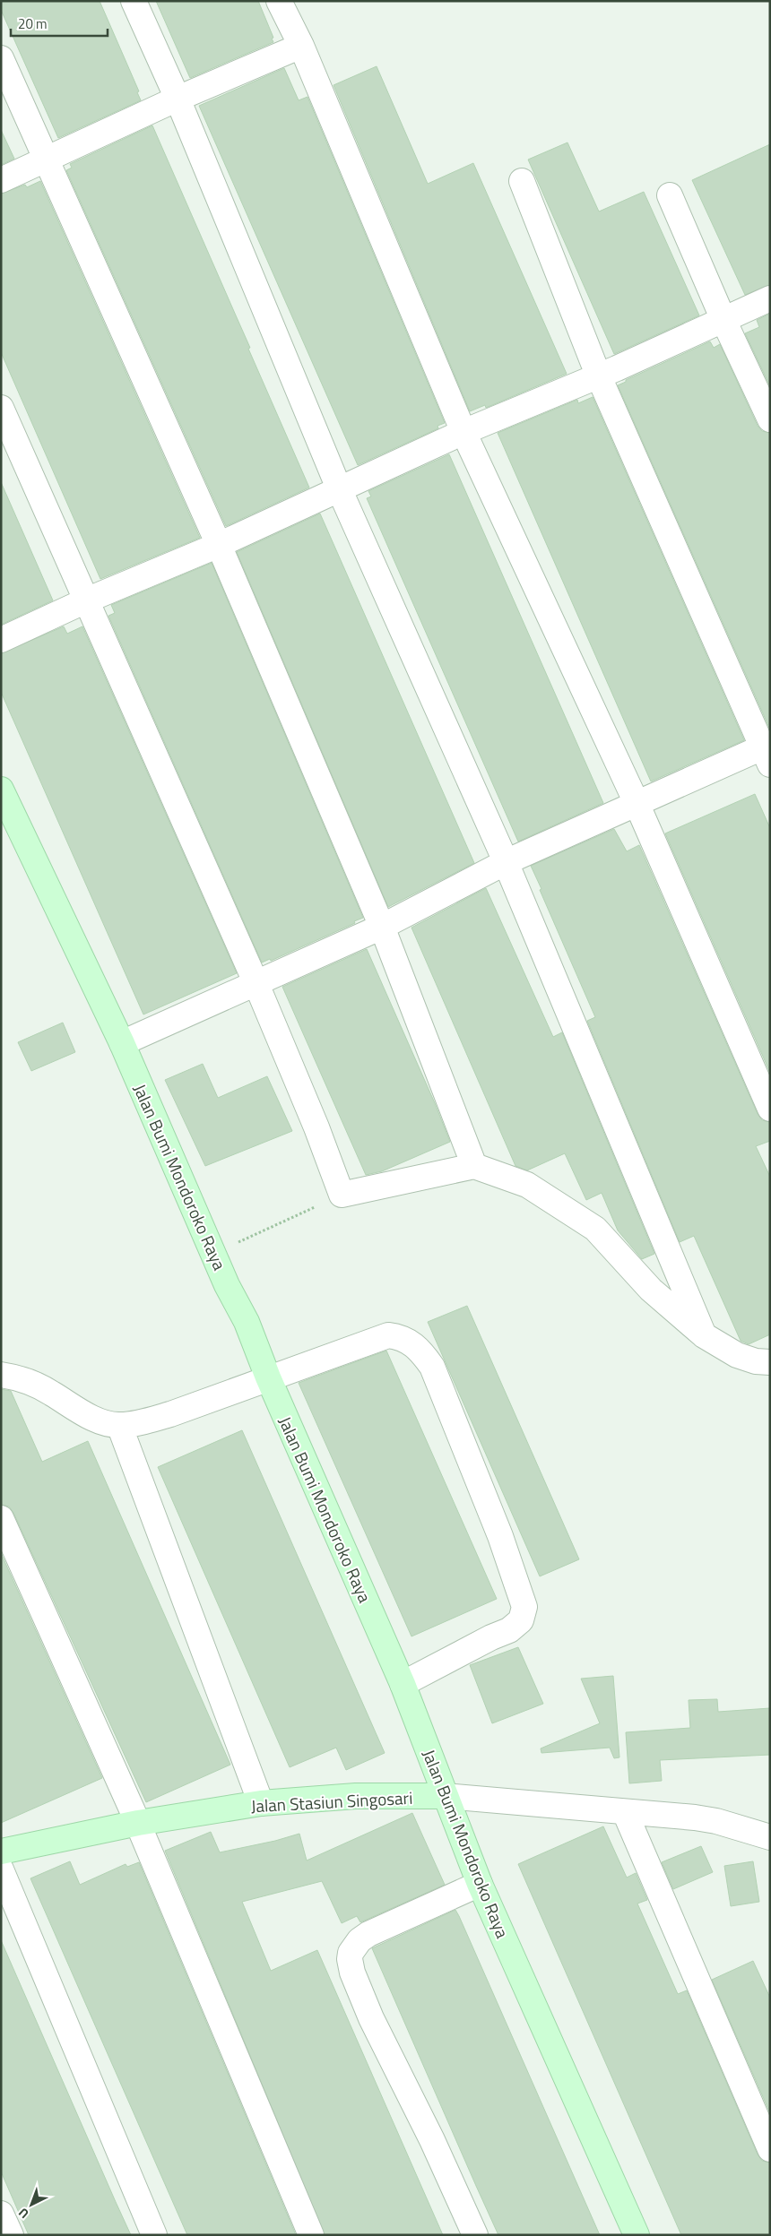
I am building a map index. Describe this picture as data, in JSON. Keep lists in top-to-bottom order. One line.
{"streets":{"street":["Jalan Bumi Mondoroko Raya","Jalan Stasiun Singosari"]},"crossings":[["Jalan Bumi Mondoroko Raya","Jalan Stasiun Singosari"]],"scale_bar":"20 m","north":"bottom left"}
